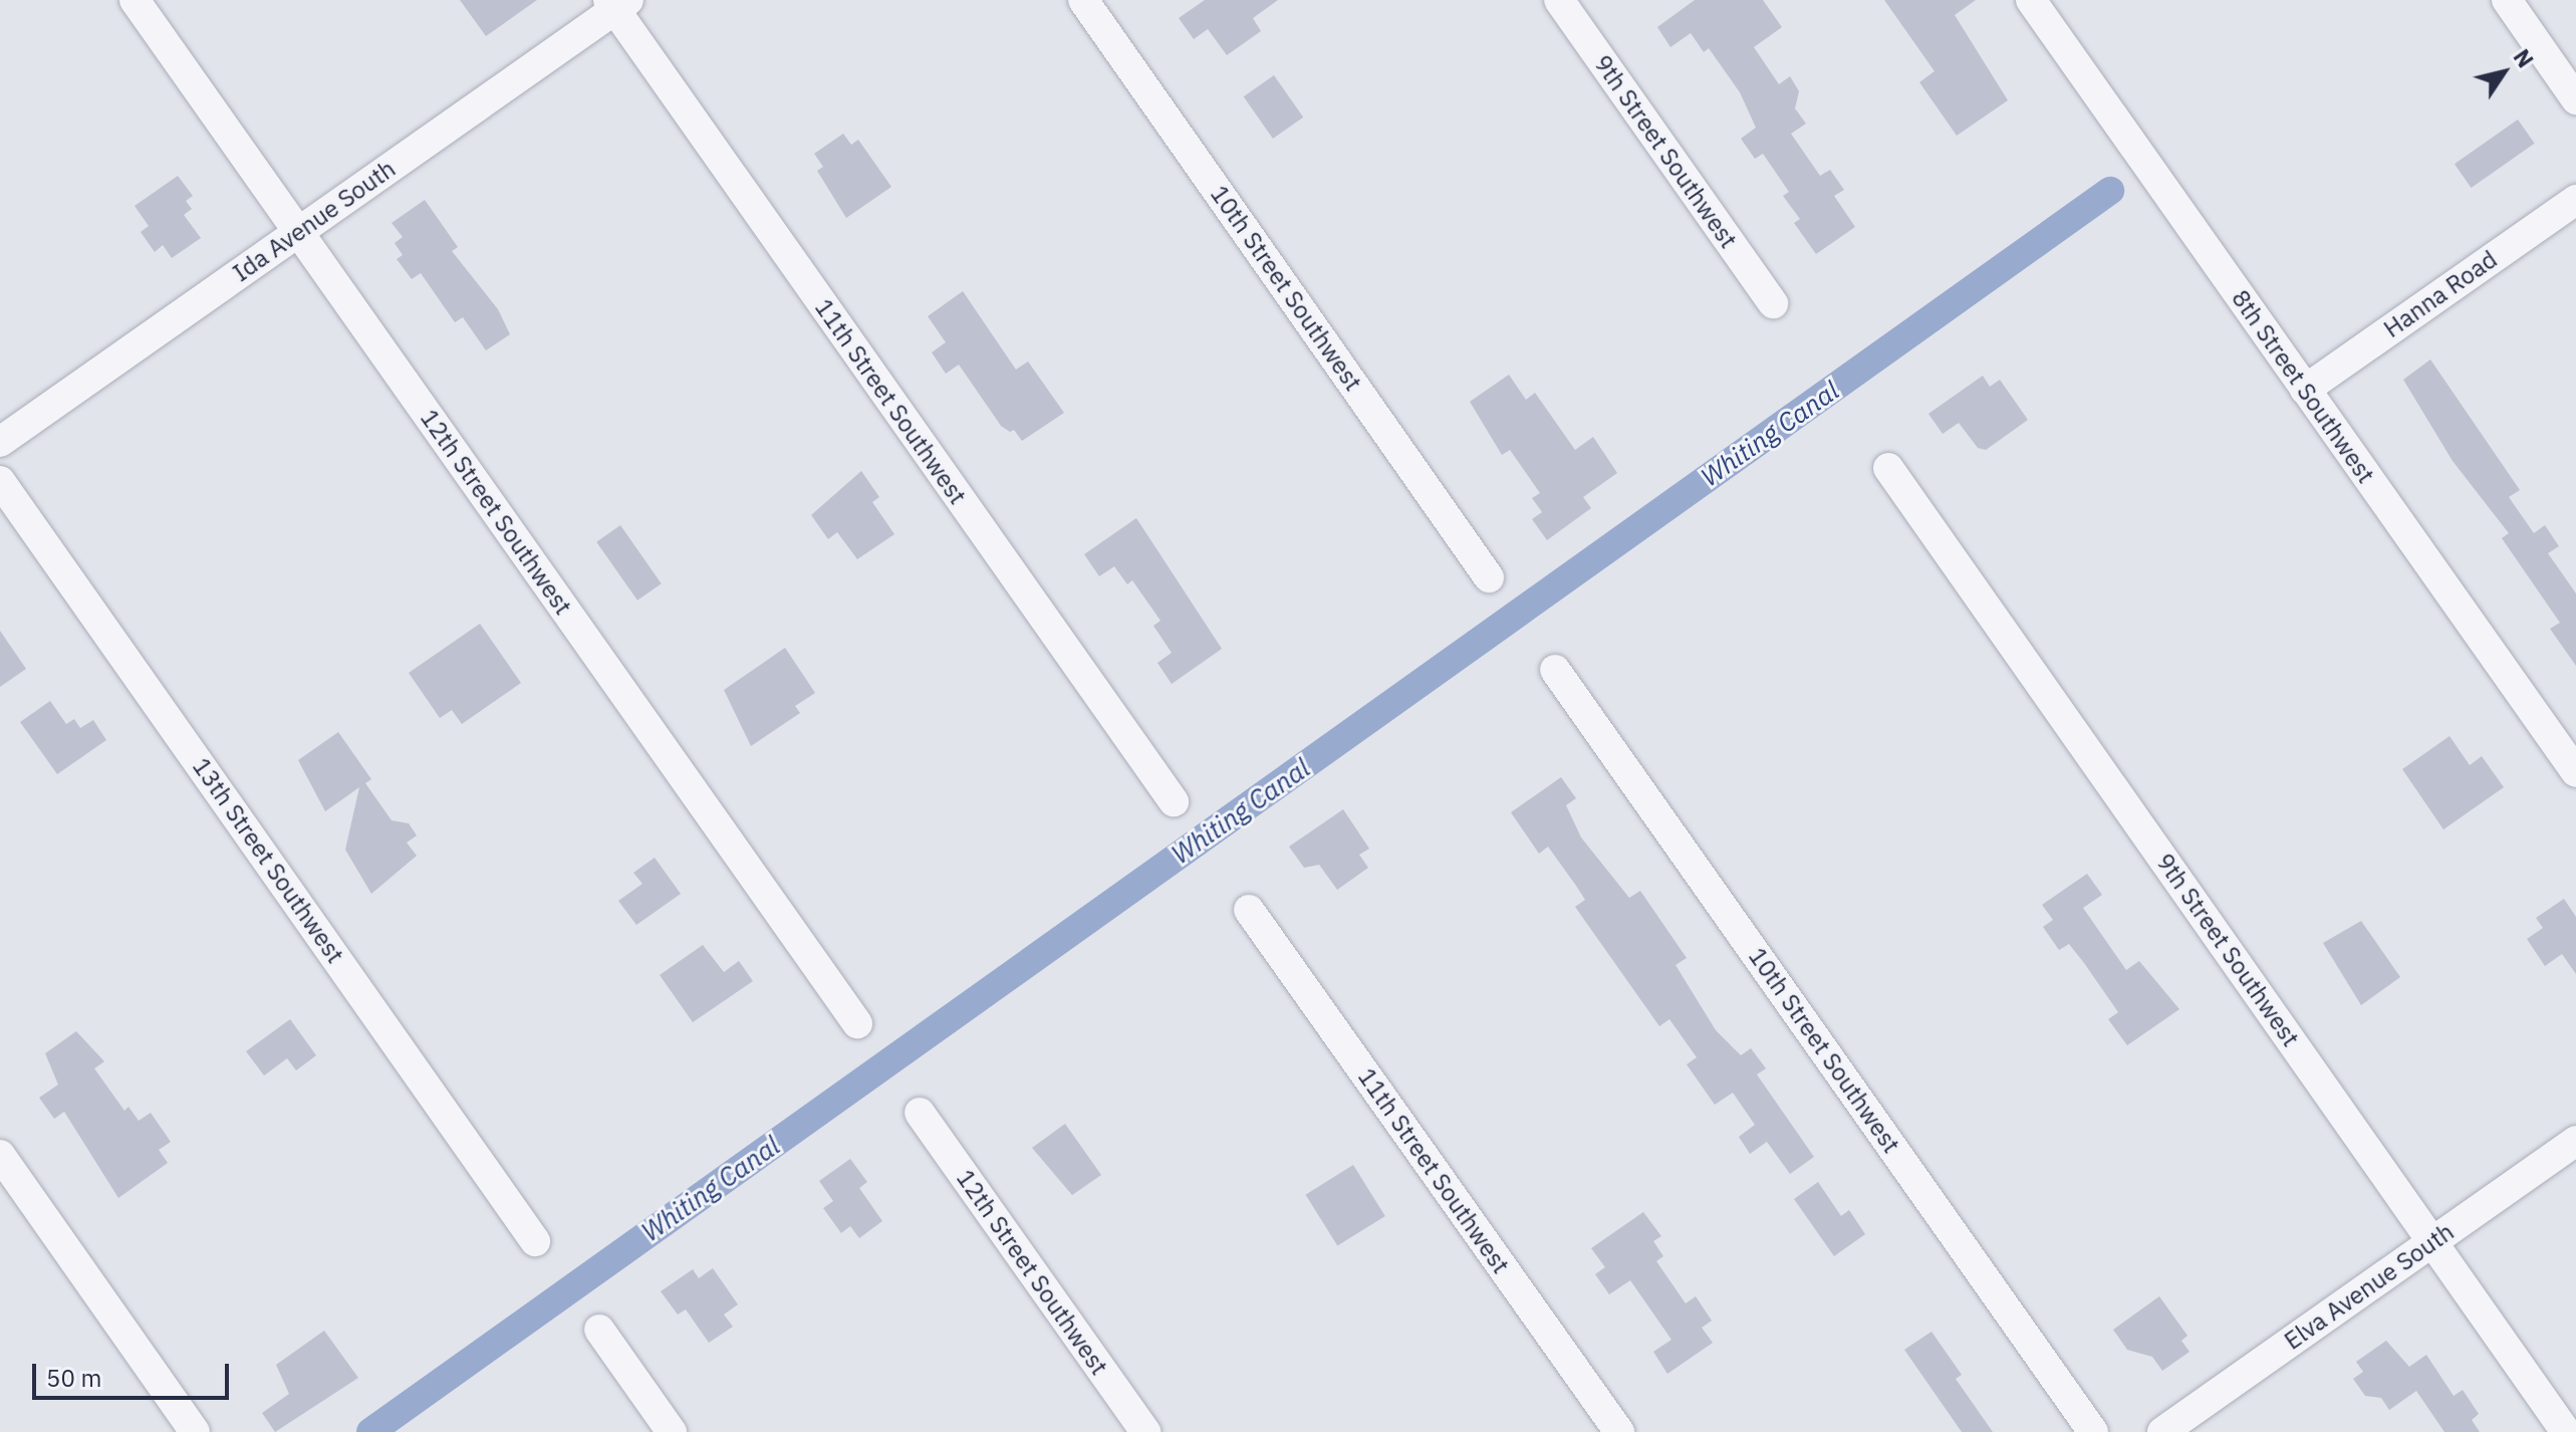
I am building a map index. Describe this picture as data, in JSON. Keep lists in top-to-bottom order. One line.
{"streets":{"street":["9th Street Southwest","Ida Avenue South","10th Street Southwest","Hanna Road","8th Street Southwest","11th Street Southwest","12th Street Southwest","13th Street Southwest","Elva Avenue South"]},"crossings":[["9th Street Southwest","Elva Avenue South"],["Ida Avenue South","11th Street Southwest"],["Ida Avenue South","12th Street Southwest"],["Hanna Road","8th Street Southwest"]],"water":["Whiting Canal"],"scale_bar":"50 m","north":"top right"}
